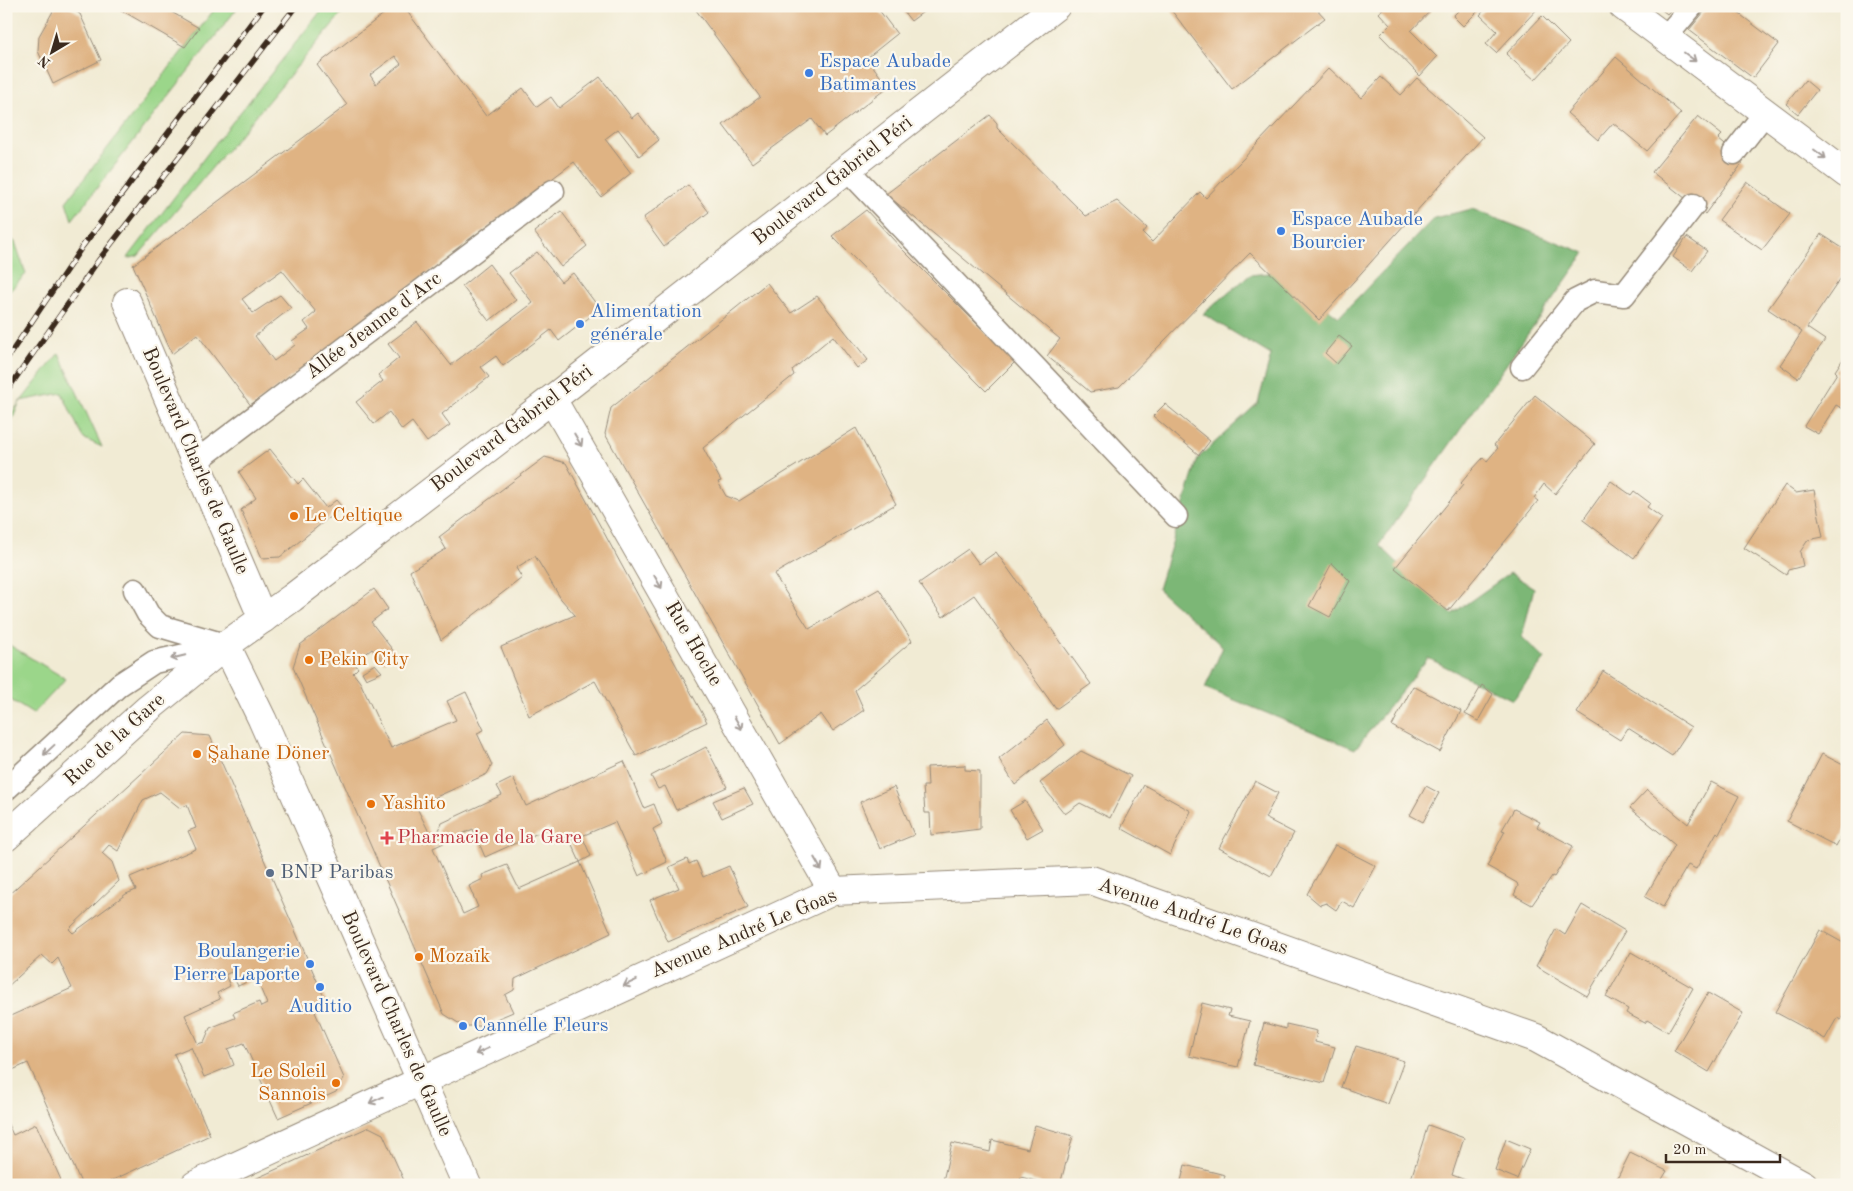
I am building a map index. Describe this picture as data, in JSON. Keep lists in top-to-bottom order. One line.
{"streets":{"street":["Boulevard Gabriel Péri","Boulevard Charles de Gaulle","Rue Hoche","Rue de la Gare","Avenue André Le Goas"],"lane":["Allée Jeanne d'Arc"]},"crossings":[["Boulevard Gabriel Péri","Boulevard Charles de Gaulle"],["Boulevard Gabriel Péri","Rue Hoche"],["Boulevard Gabriel Péri","Rue de la Gare"],["Allée Jeanne d'Arc","Boulevard Charles de Gaulle"],["Boulevard Charles de Gaulle","Rue de la Gare"],["Boulevard Charles de Gaulle","Avenue André Le Goas"],["Rue Hoche","Avenue André Le Goas"]],"one_way":["Rue Hoche","Avenue André Le Goas"],"places":{"other":["Espace Aubade Batimantes","Espace Aubade Bourcier","Alimentation générale","Le Celtique","Pekin City","Şahane Döner","Yashito","BNP Paribas","Mozaïk","Boulangerie Pierre Laporte","Auditio","Cannelle Fleurs","Le Soleil Sannois"],"health":["Pharmacie de la Gare"]},"scale_bar":"20 m","north":"bottom left"}
